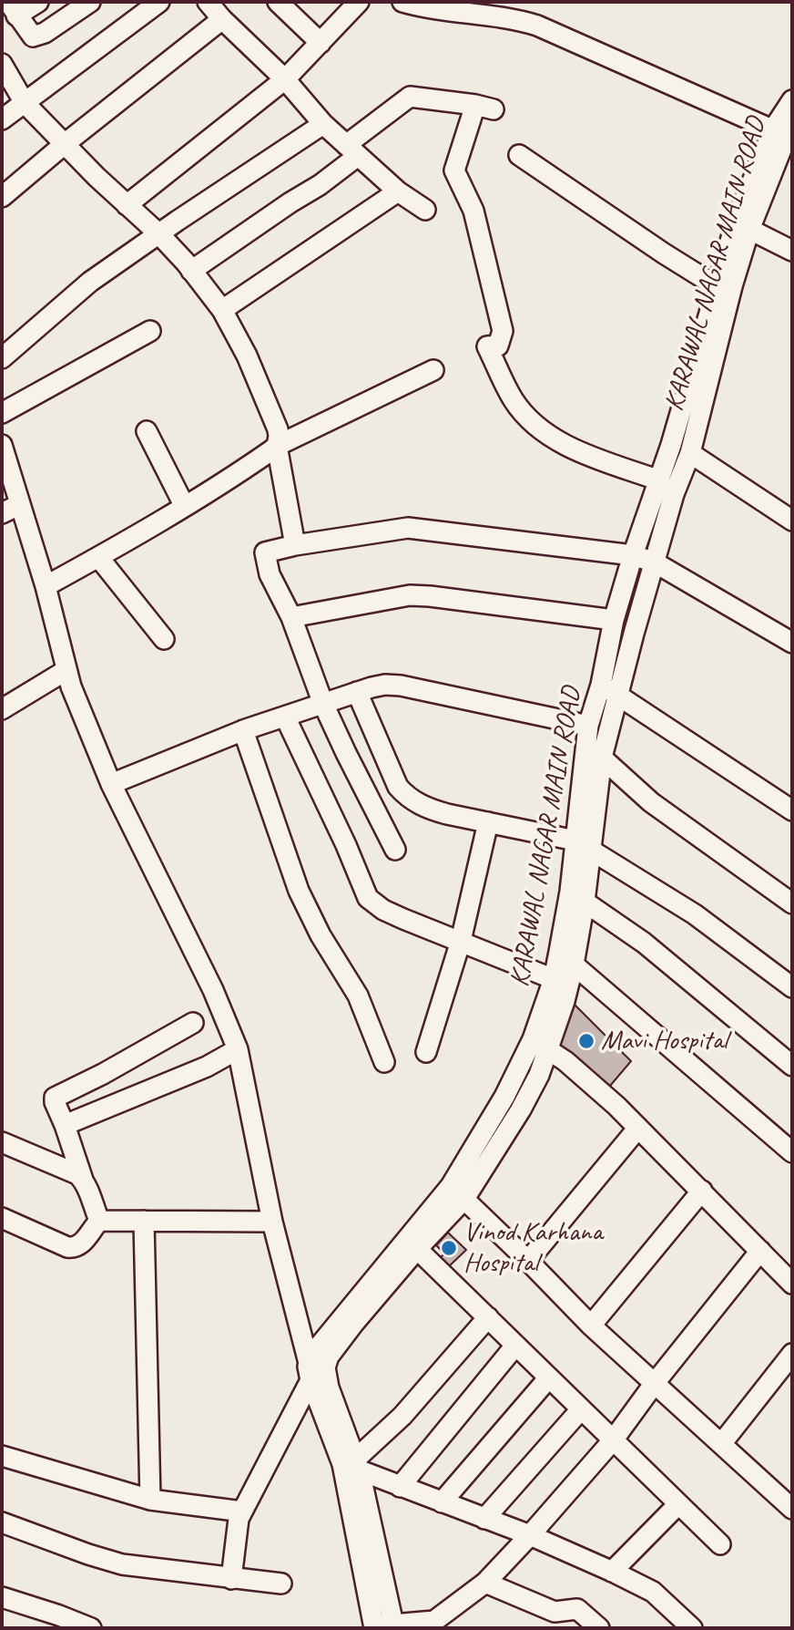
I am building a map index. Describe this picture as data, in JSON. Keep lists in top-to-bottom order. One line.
{"streets":{"street":["KARAWAL NAGAR MAIN ROAD"]},"places":["Mavi Hospital","Vinod Karhana Hospital"]}
